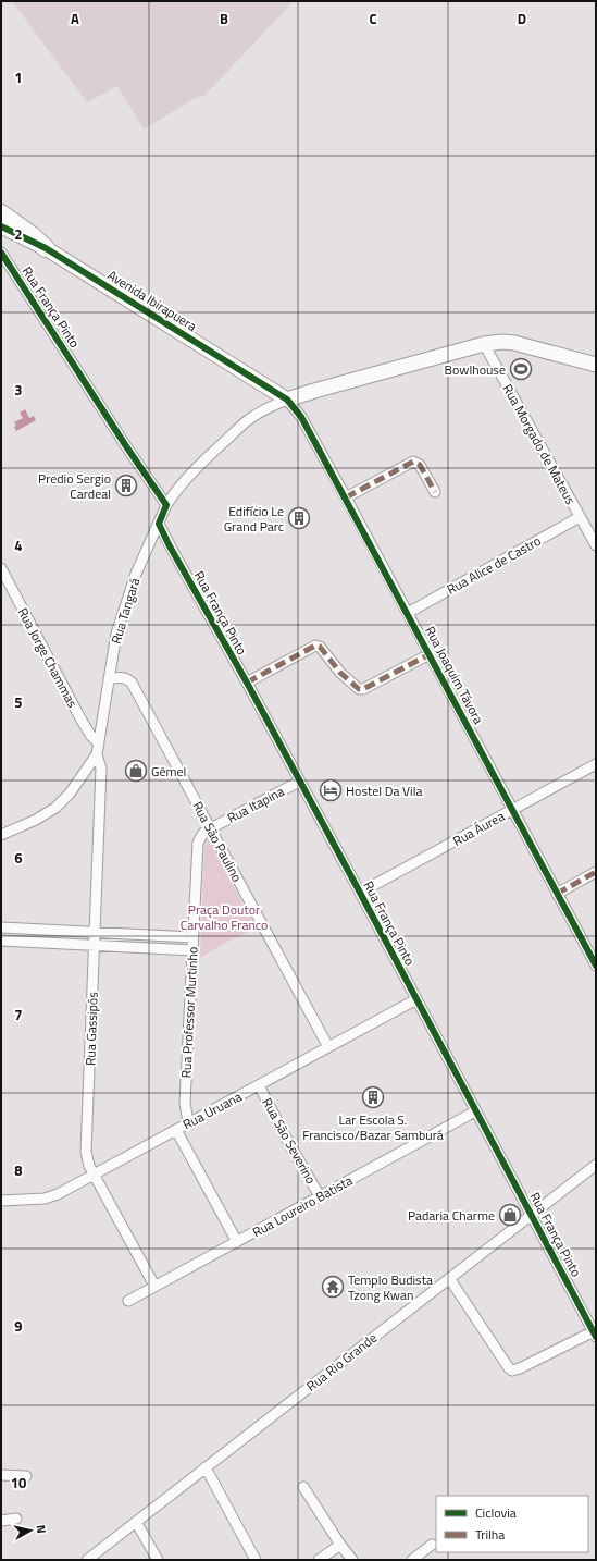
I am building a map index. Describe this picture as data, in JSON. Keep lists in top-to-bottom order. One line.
{"streets":{"street":["Avenida Ibirapuera","Rua França Pinto","Rua Morgado de Mateus","Rua Alice de Castro","Rua Tangará","Rua Jorge Chammas","Rua Joaquim Távora","Rua Itapina","Rua Áurea","Rua São Paulino","Rua Professor Murtinho","Rua Gassipós","Rua Uruana","Rua São Severino","Rua Loureiro Batista","Rua Rio Grande"]},"crossings":[["Avenida Ibirapuera","Rua Tangará"],["Avenida Ibirapuera","Rua Joaquim Távora"],["Rua França Pinto","Rua Tangará"],["Rua França Pinto","Rua Itapina"],["Rua França Pinto","Rua Áurea"],["Rua França Pinto","Rua Uruana"],["Rua França Pinto","Rua Loureiro Batista"],["Rua França Pinto","Rua Rio Grande"],["Rua Morgado de Mateus","Rua Alice de Castro"],["Rua Alice de Castro","Rua Joaquim Távora"],["Rua Tangará","Rua Jorge Chammas"],["Rua Tangará","Rua Joaquim Távora"],["Rua Tangará","Rua São Paulino"],["Rua Tangará","Rua Gassipós"],["Rua Joaquim Távora","Rua Áurea"],["Rua Itapina","Rua São Paulino"],["Rua Itapina","Rua Professor Murtinho"],["Rua São Paulino","Rua Professor Murtinho"],["Rua São Paulino","Rua Uruana"],["Rua Professor Murtinho","Rua Uruana"],["Rua Gassipós","Rua Uruana"],["Rua Gassipós","Rua Loureiro Batista"],["Rua Uruana","Rua São Severino"],["Rua São Severino","Rua Loureiro Batista"]],"parks":["Praça Doutor Carvalho Franco"],"places":{"sports":["Bowlhouse"],"building":["Predio Sergio Cardeal","Edifício Le Grand Parc","Lar Escola S. Francisco/Bazar Samburá"],"shop":["Gêmel","Padaria Charme"],"hotel":["Hostel Da Vila"],"temple":["Templo Budista Tzong Kwan"]},"legend":["Ciclovia","Trilha"],"north":"right","grid":{"columns":["A","B","C","D"],"rows":["1","2","3","4","5","6","7","8","9","10"]}}
